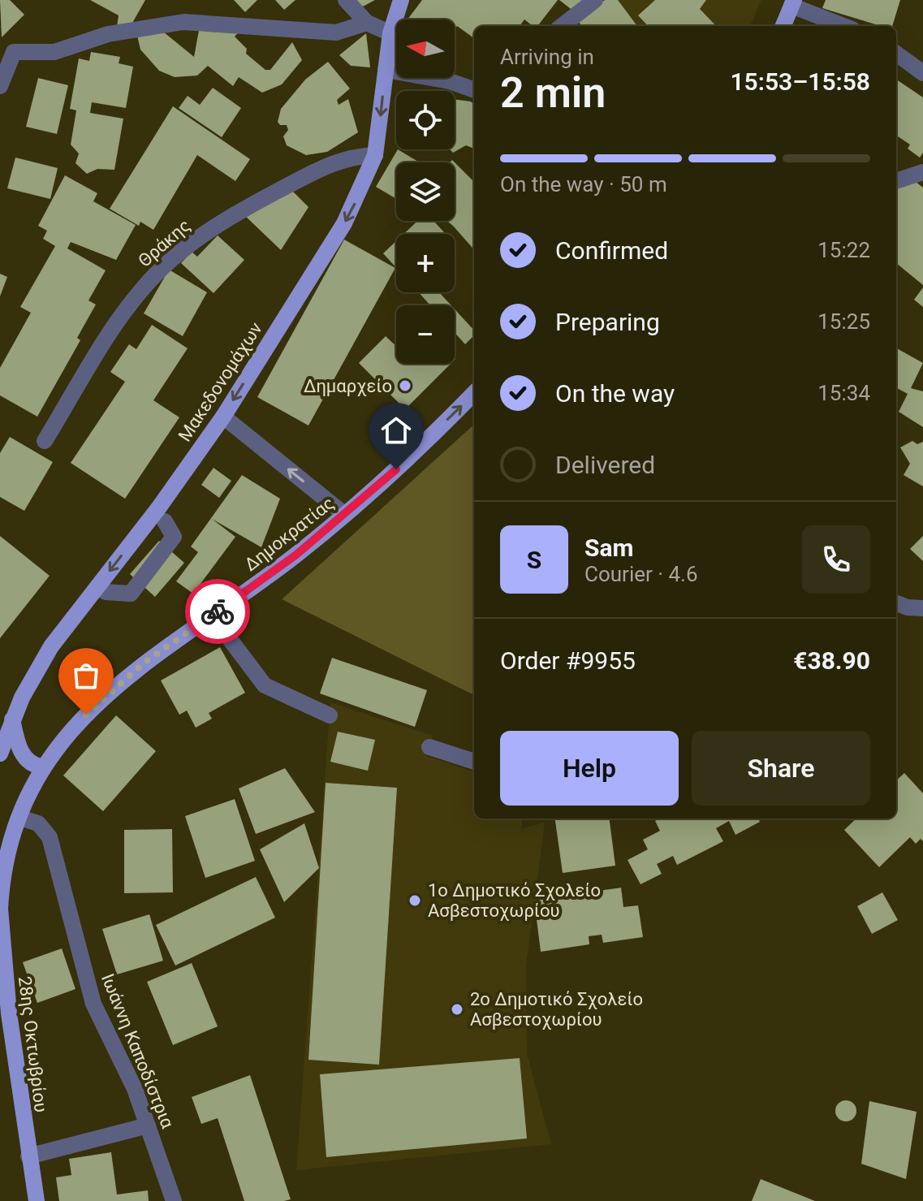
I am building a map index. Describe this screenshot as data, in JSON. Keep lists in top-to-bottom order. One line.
{"streets":{"main road":["Μακεδονομάχων","Δημοκρατίας","28ης Οκτωβρίου"],"street":["Θράκης","Ιωάννη Καποδίστρια"]},"crossings":[["Θράκης","Μακεδονομάχων"],["Δημοκρατίας","28ης Οκτωβρίου"],["Δημοκρατίας","Ιωάννη Καποδίστρια"]],"one_way":["Μακεδονομάχων"],"places":["Δημαρχείο","1ο Δημοτικό Σχολείο Ασβεστοχωρίου","2ο Δημοτικό Σχολείο Ασβεστοχωρίου"],"north":"left","page":{"map_buttons":["+","−"],"heading":["2 min","Arriving in","15:53–15:58"],"panel":["Sam","Courier · 4.6","Order #9955","€38.90"],"bar":"On the way · 50 m","list":[["Confirmed","15:22"],["Preparing","15:25"],["On the way","15:34"],"Delivered"],"round":"S","buttons":["Help","Share"]}}
